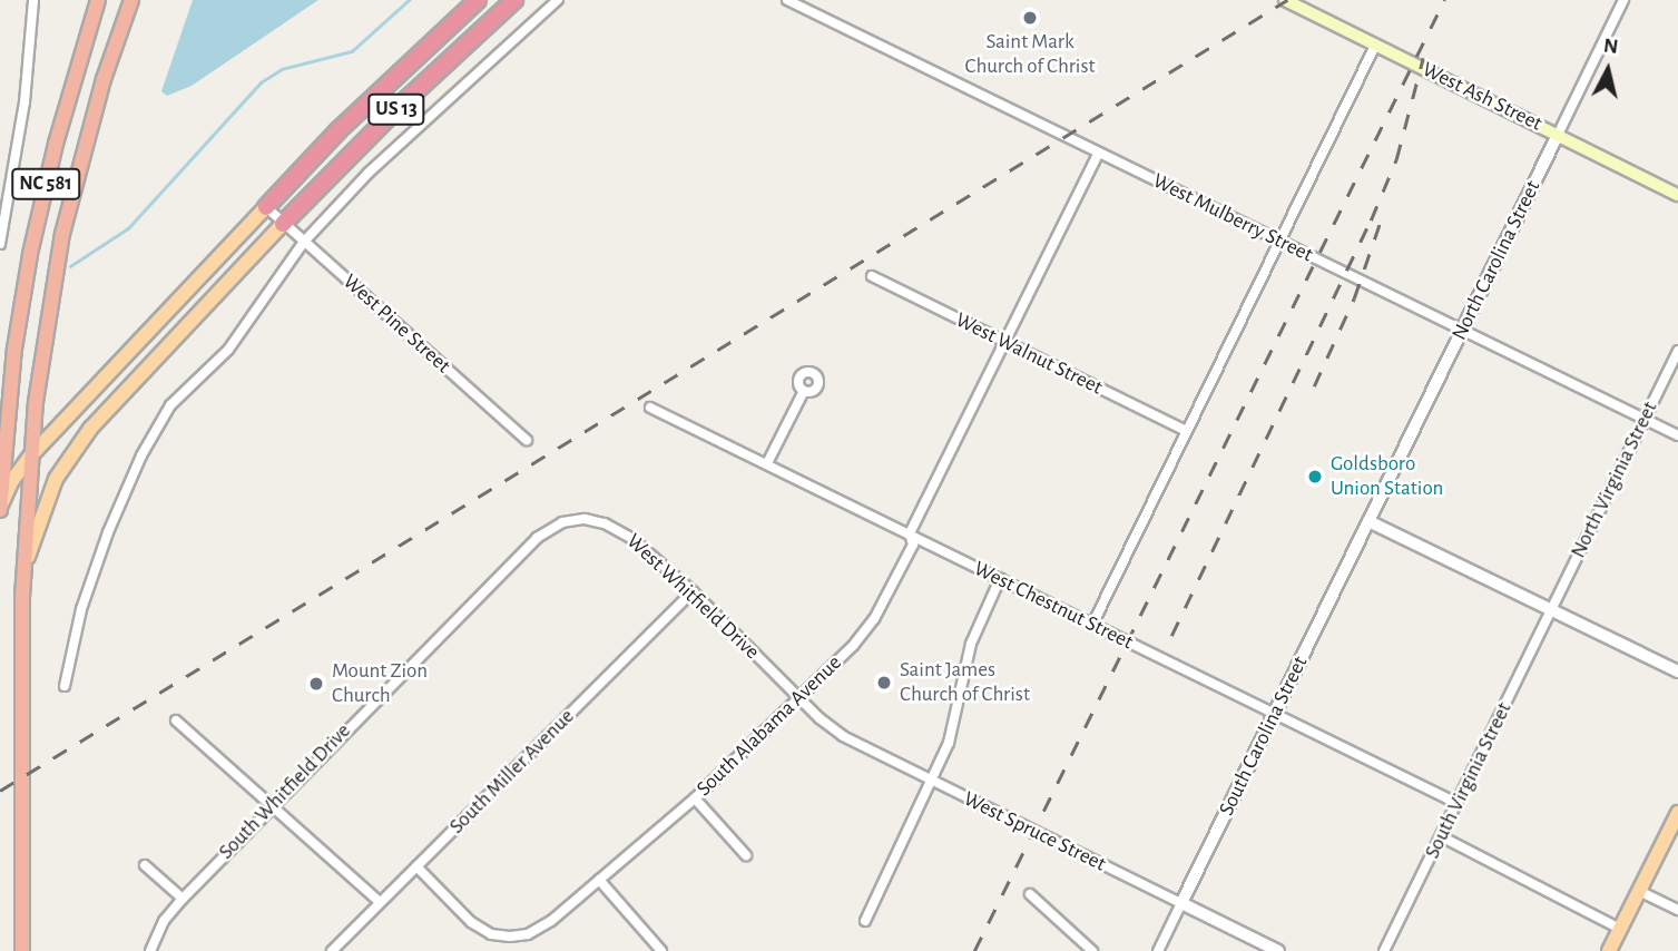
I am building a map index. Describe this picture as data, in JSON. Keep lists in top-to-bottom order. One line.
{"streets":{"highway":["US 13","NC 581"],"main road":["West Ash Street"],"street":["West Mulberry Street","North Carolina Street","West Pine Street","West Walnut Street","North Virginia Street","West Whitfield Drive","West Chestnut Street","South Alabama Avenue","South Carolina Street","South Miller Avenue","South Virginia Street","South Whitfield Drive","West Spruce Street"]},"crossings":[["West Ash Street","North Carolina Street"],["US 13","NC 581"],["US 13","West Pine Street"],["West Mulberry Street","North Carolina Street"],["West Mulberry Street","North Virginia Street"],["West Mulberry Street","South Alabama Avenue"],["North Carolina Street","South Carolina Street"],["West Walnut Street","South Alabama Avenue"],["North Virginia Street","South Virginia Street"],["West Whitfield Drive","South Alabama Avenue"],["West Whitfield Drive","South Miller Avenue"],["West Whitfield Drive","South Whitfield Drive"],["West Whitfield Drive","West Spruce Street"],["West Chestnut Street","South Alabama Avenue"],["West Chestnut Street","South Carolina Street"],["West Chestnut Street","South Virginia Street"],["South Alabama Avenue","South Miller Avenue"],["South Alabama Avenue","West Spruce Street"],["South Carolina Street","West Spruce Street"]],"places":["Saint Mark Church of Christ","Goldsboro Union Station","Saint James Church of Christ","Mount Zion Church"],"north":"top"}
